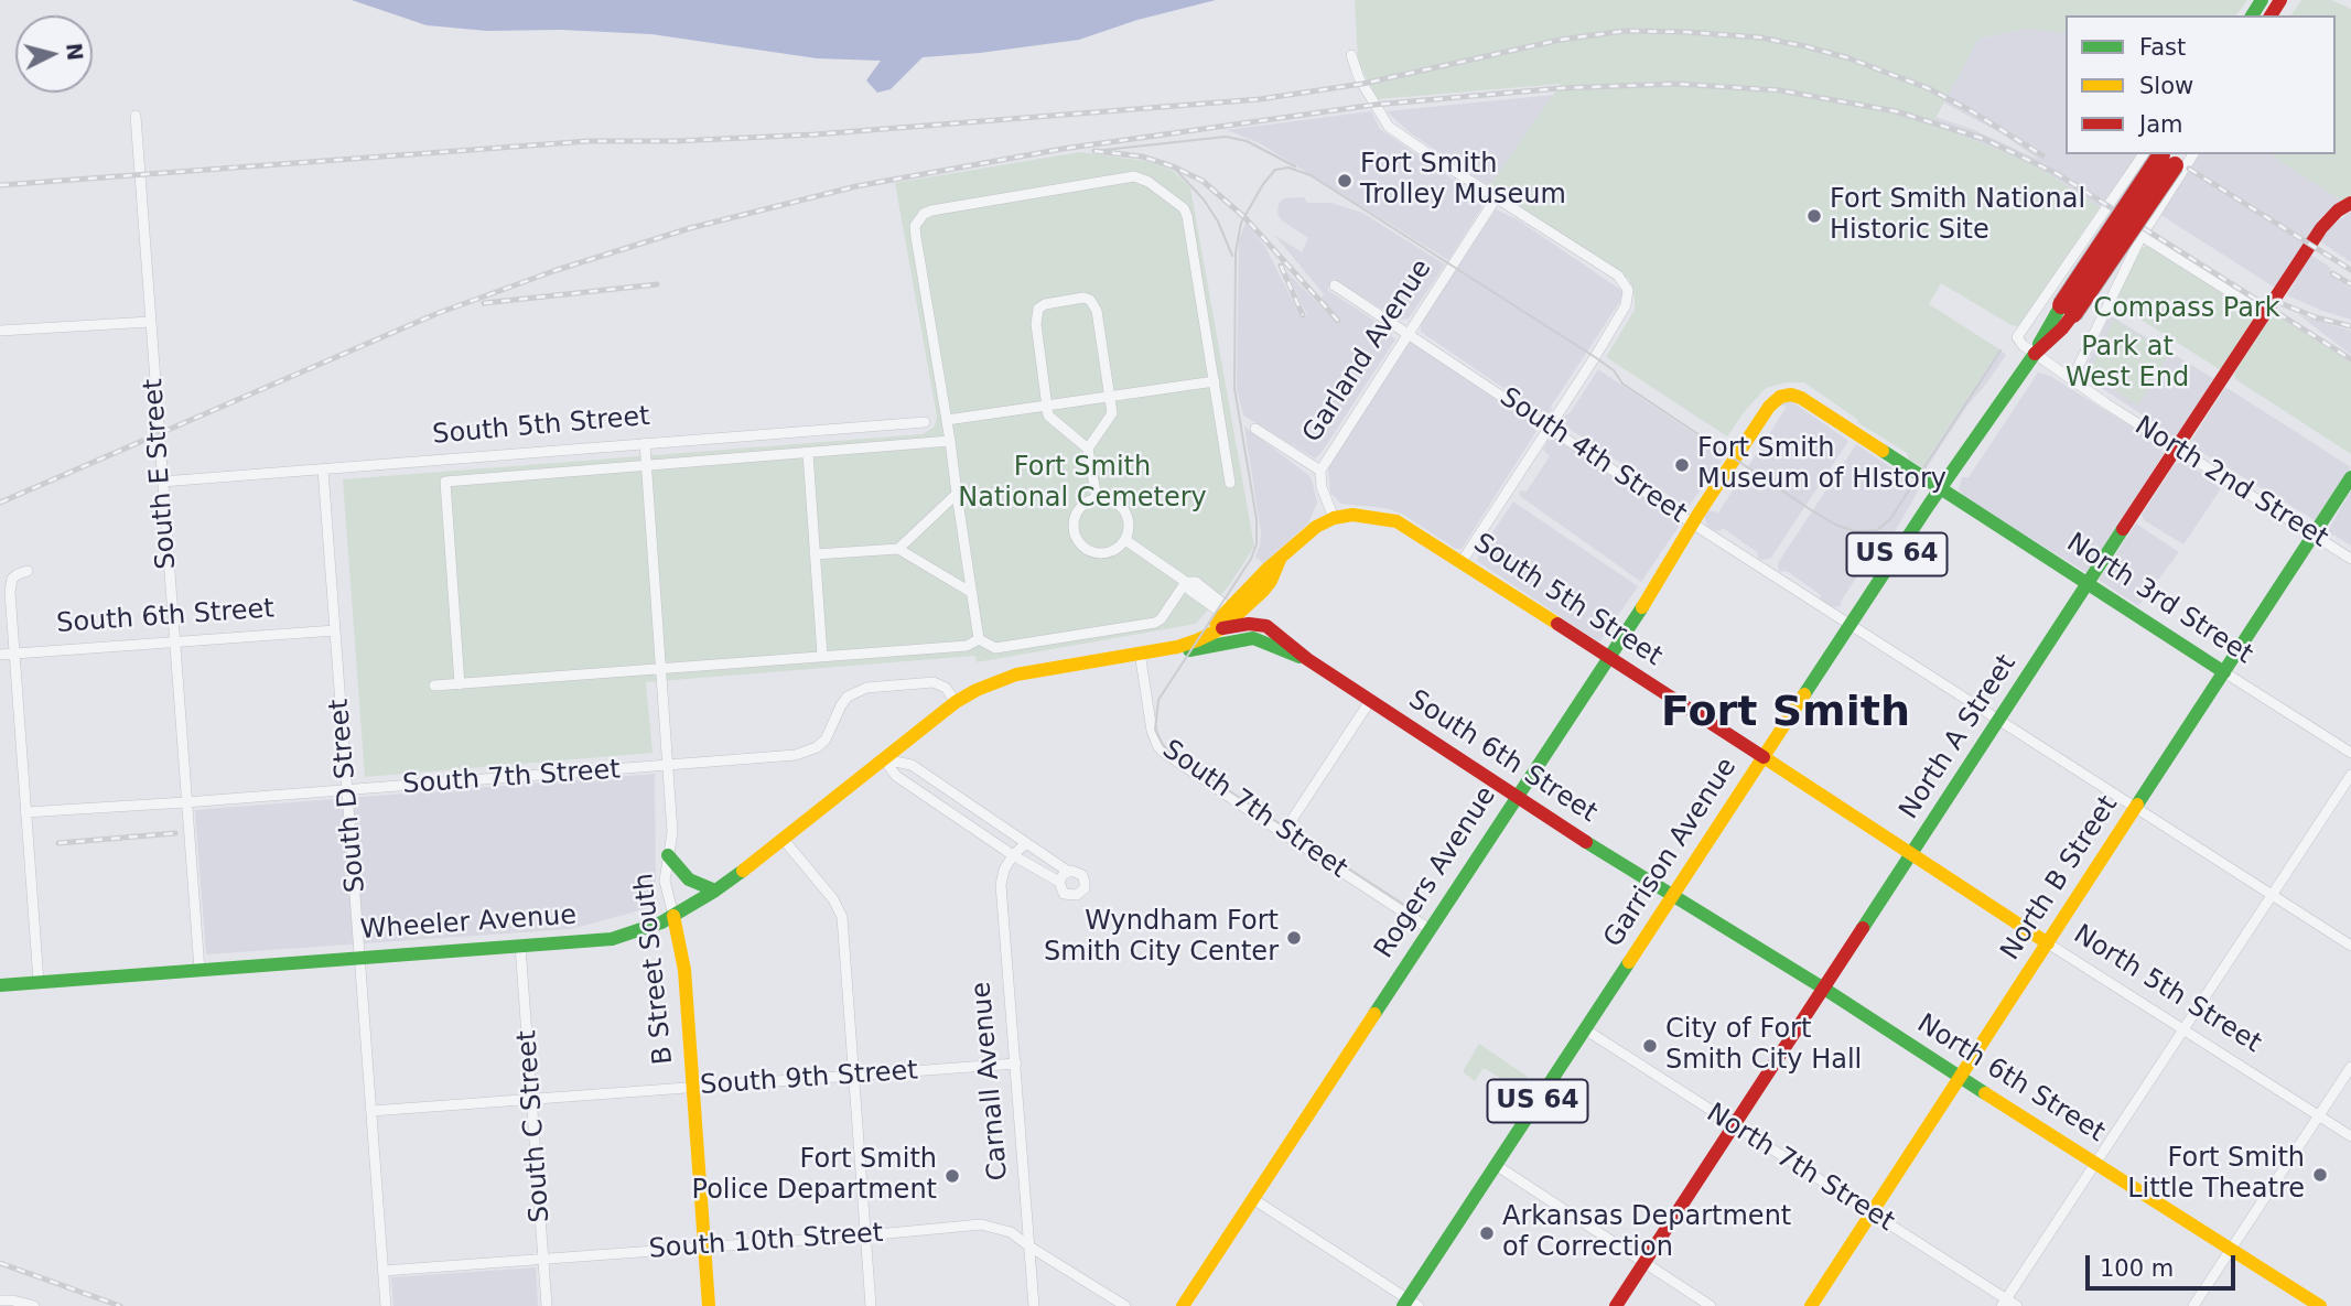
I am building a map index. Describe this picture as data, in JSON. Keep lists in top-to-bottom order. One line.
{"streets":{"main road":["South 5th Street","US 64","North 3rd Street","South 6th Street","North A Street","Garrison Avenue","Rogers Avenue","North B Street","Wheeler Avenue","B Street South","North 5th Street","North 6th Street"],"street":["Garland Avenue","South 4th Street","South E Street","North 2nd Street","South 7th Street","South D Street","South 9th Street","Carnall Avenue","South C Street","North 7th Street","South 10th Street"]},"crossings":[["Garland Avenue","South 5th Street"],["Garland Avenue","South 4th Street"],["South 5th Street","South E Street"],["South 5th Street","South D Street"],["South 5th Street","Garrison Avenue"],["South 5th Street","Rogers Avenue"],["South 5th Street","B Street South"],["South 5th Street","North 5th Street"],["South 4th Street","North A Street"],["South 4th Street","Garrison Avenue"],["South 4th Street","Rogers Avenue"],["South 4th Street","North B Street"],["South E Street","South 6th Street"],["South E Street","South 7th Street"],["South E Street","Wheeler Avenue"],["North 2nd Street","North A Street"],["North 2nd Street","Garrison Avenue"],["North 2nd Street","North B Street"],["US 64","Garrison Avenue"],["North 3rd Street","North A Street"],["North 3rd Street","Garrison Avenue"],["North 3rd Street","Rogers Avenue"],["North 3rd Street","North B Street"],["South 6th Street","South 7th Street"],["South 6th Street","South D Street"],["South 6th Street","Garrison Avenue"],["South 6th Street","Rogers Avenue"],["South 6th Street","North 6th Street"],["North A Street","North 5th Street"],["North A Street","North 6th Street"],["North A Street","North 7th Street"],["South 7th Street","South D Street"],["South 7th Street","Rogers Avenue"],["South 7th Street","B Street South"],["South D Street","Wheeler Avenue"],["South D Street","South 9th Street"],["South D Street","South 10th Street"],["Garrison Avenue","North 5th Street"],["Garrison Avenue","North 6th Street"],["Garrison Avenue","North 7th Street"],["North B Street","North 5th Street"],["North B Street","North 6th Street"],["North B Street","North 7th Street"],["Wheeler Avenue","B Street South"],["Wheeler Avenue","South C Street"],["B Street South","South 9th Street"],["B Street South","South 10th Street"],["South 9th Street","Carnall Avenue"],["South 9th Street","South C Street"],["Carnall Avenue","South 10th Street"],["South C Street","South 10th Street"]],"districts":["Fort Smith"],"parks":["Compass Park","Park at West End","Fort Smith National Cemetery"],"places":["Fort Smith Trolley Museum","Fort Smith National Historic Site","Fort Smith Museum of HIstory","Wyndham Fort Smith City Center","City of Fort Smith City Hall","Fort Smith Little Theatre","Fort Smith Police Department","Arkansas Department of Correction"],"legend":["Fast","Slow","Jam"],"scale_bar":"100 m","north":"right"}
